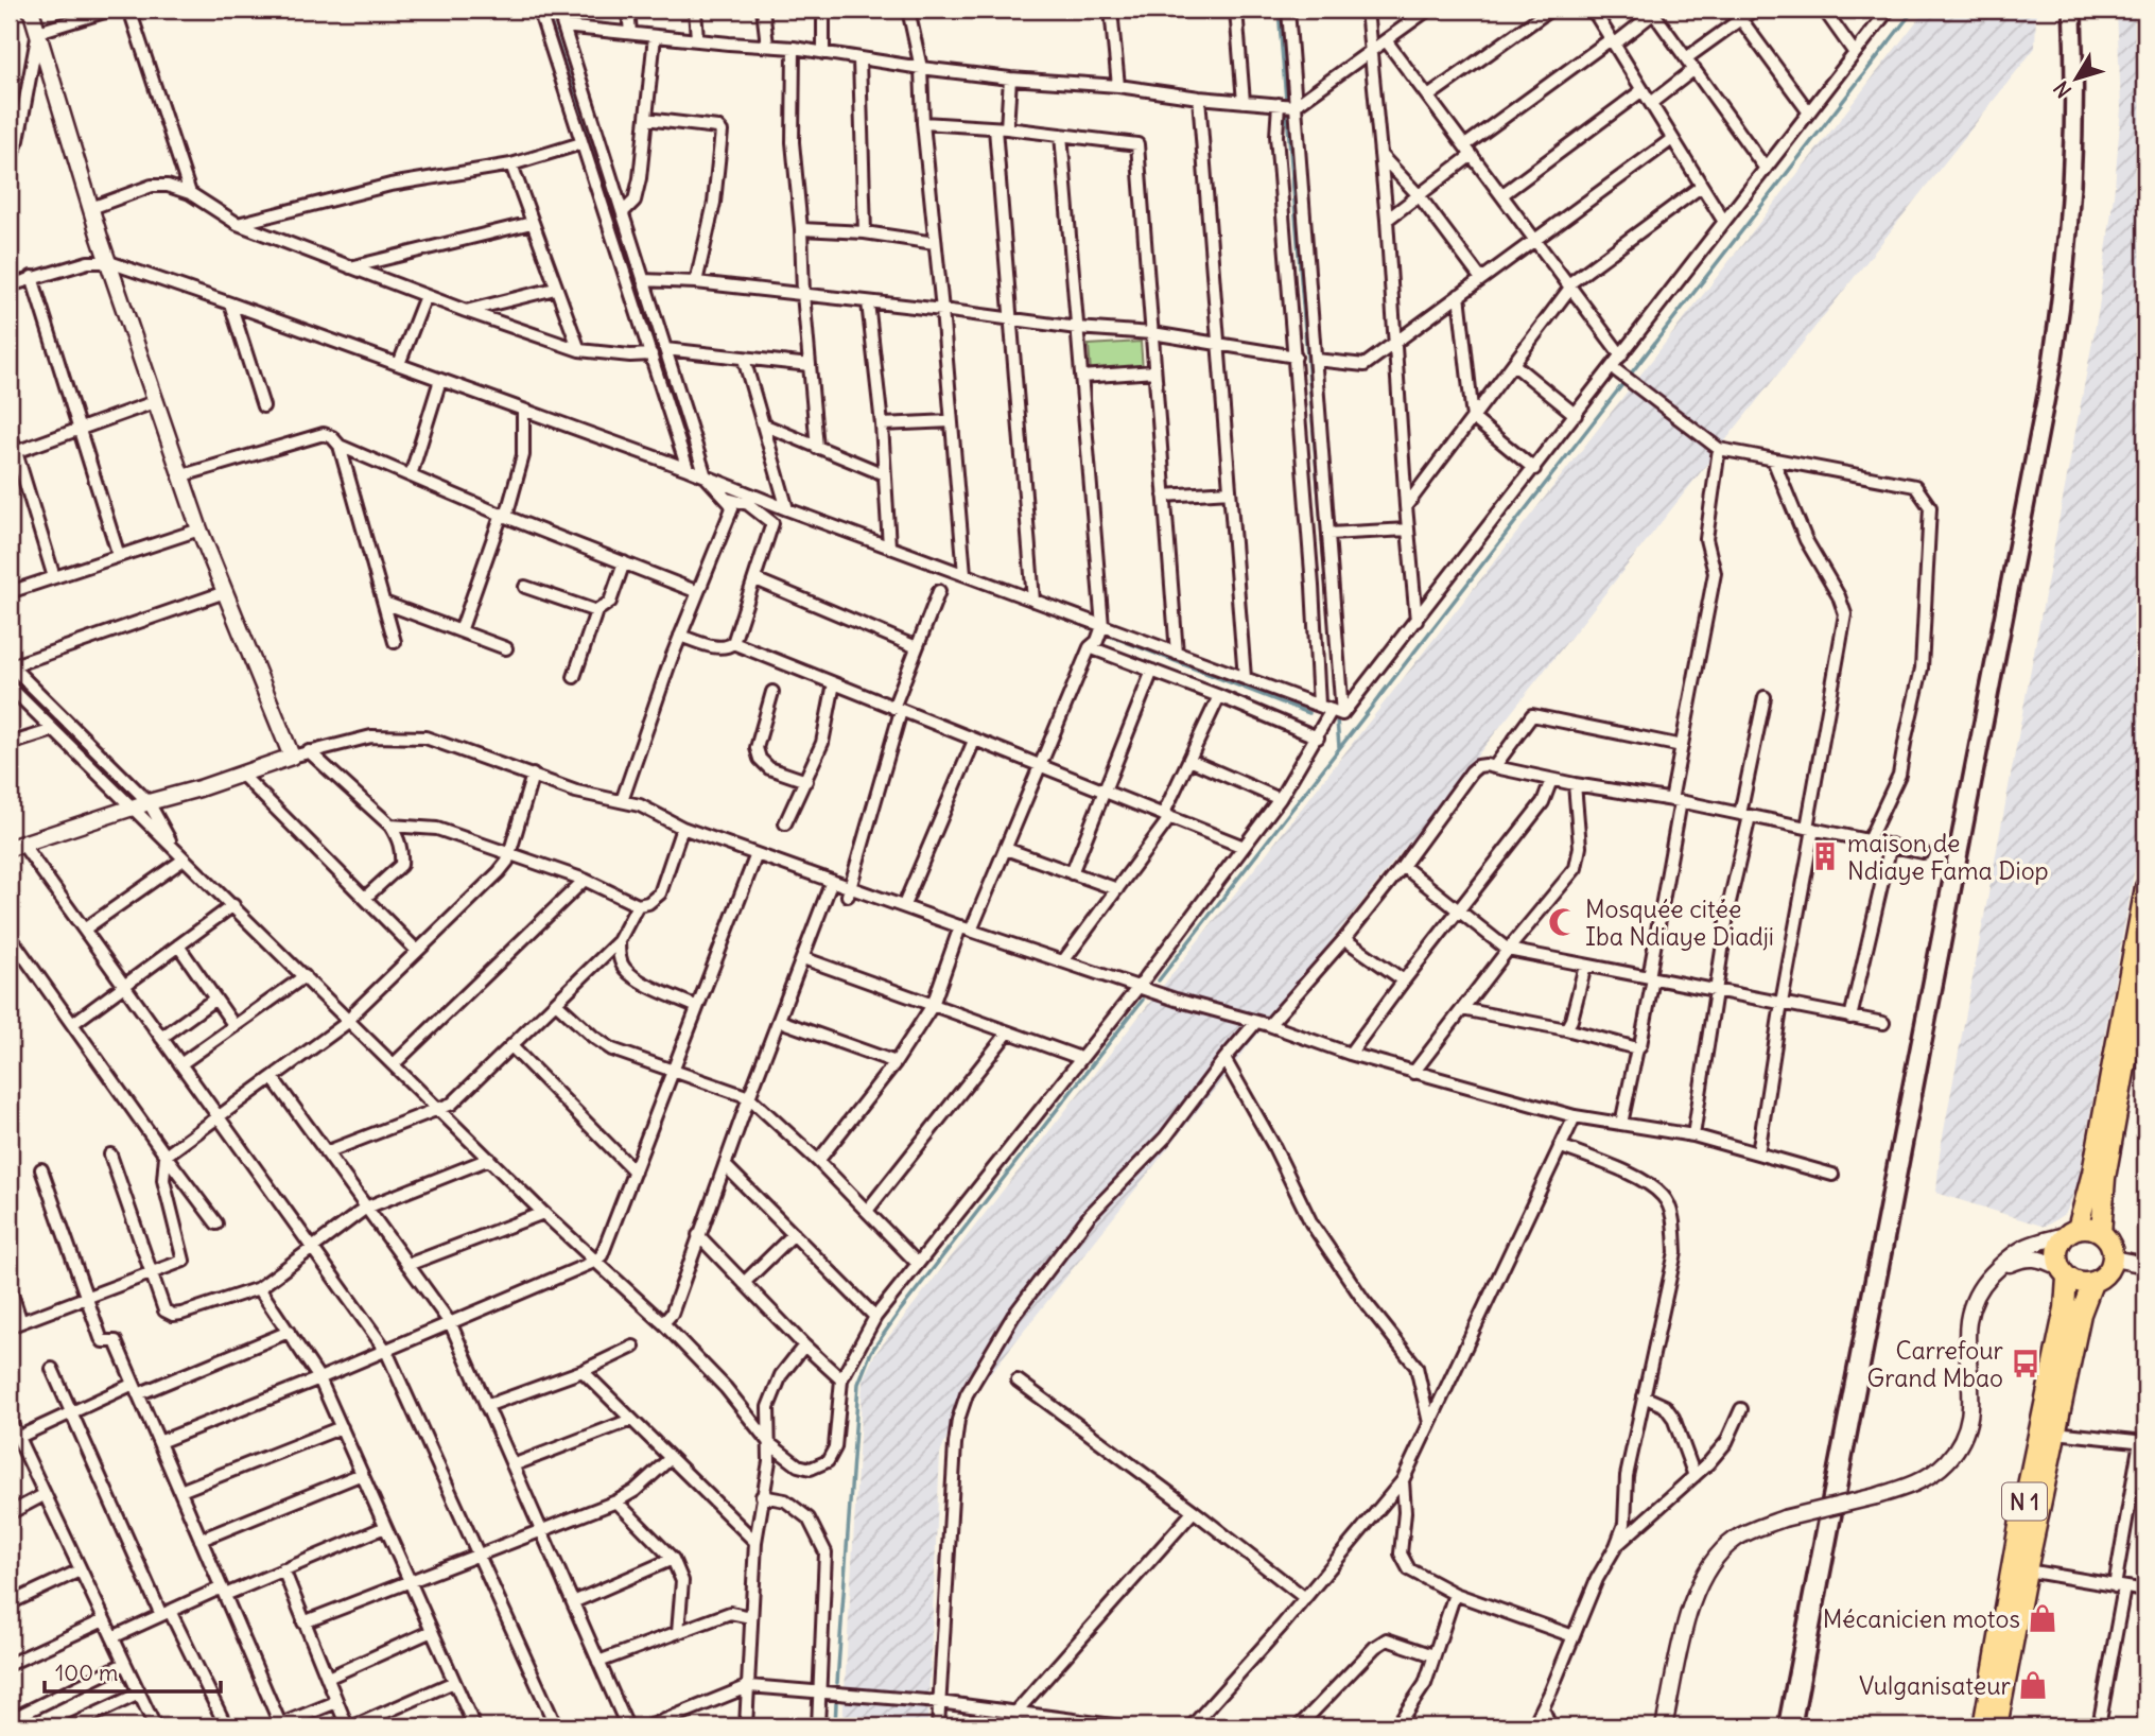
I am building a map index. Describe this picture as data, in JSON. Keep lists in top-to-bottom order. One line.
{"streets":{"highway":["N 1"]},"places":{"building":["maison de Ndiaye Fama Diop"],"mosque":["Mosquée citée Iba Ndiaye Diadji"],"bus stop":["Carrefour Grand Mbao"],"shop":["Mécanicien motos","Vulganisateur"]},"scale_bar":"100 m","north":"bottom left"}
